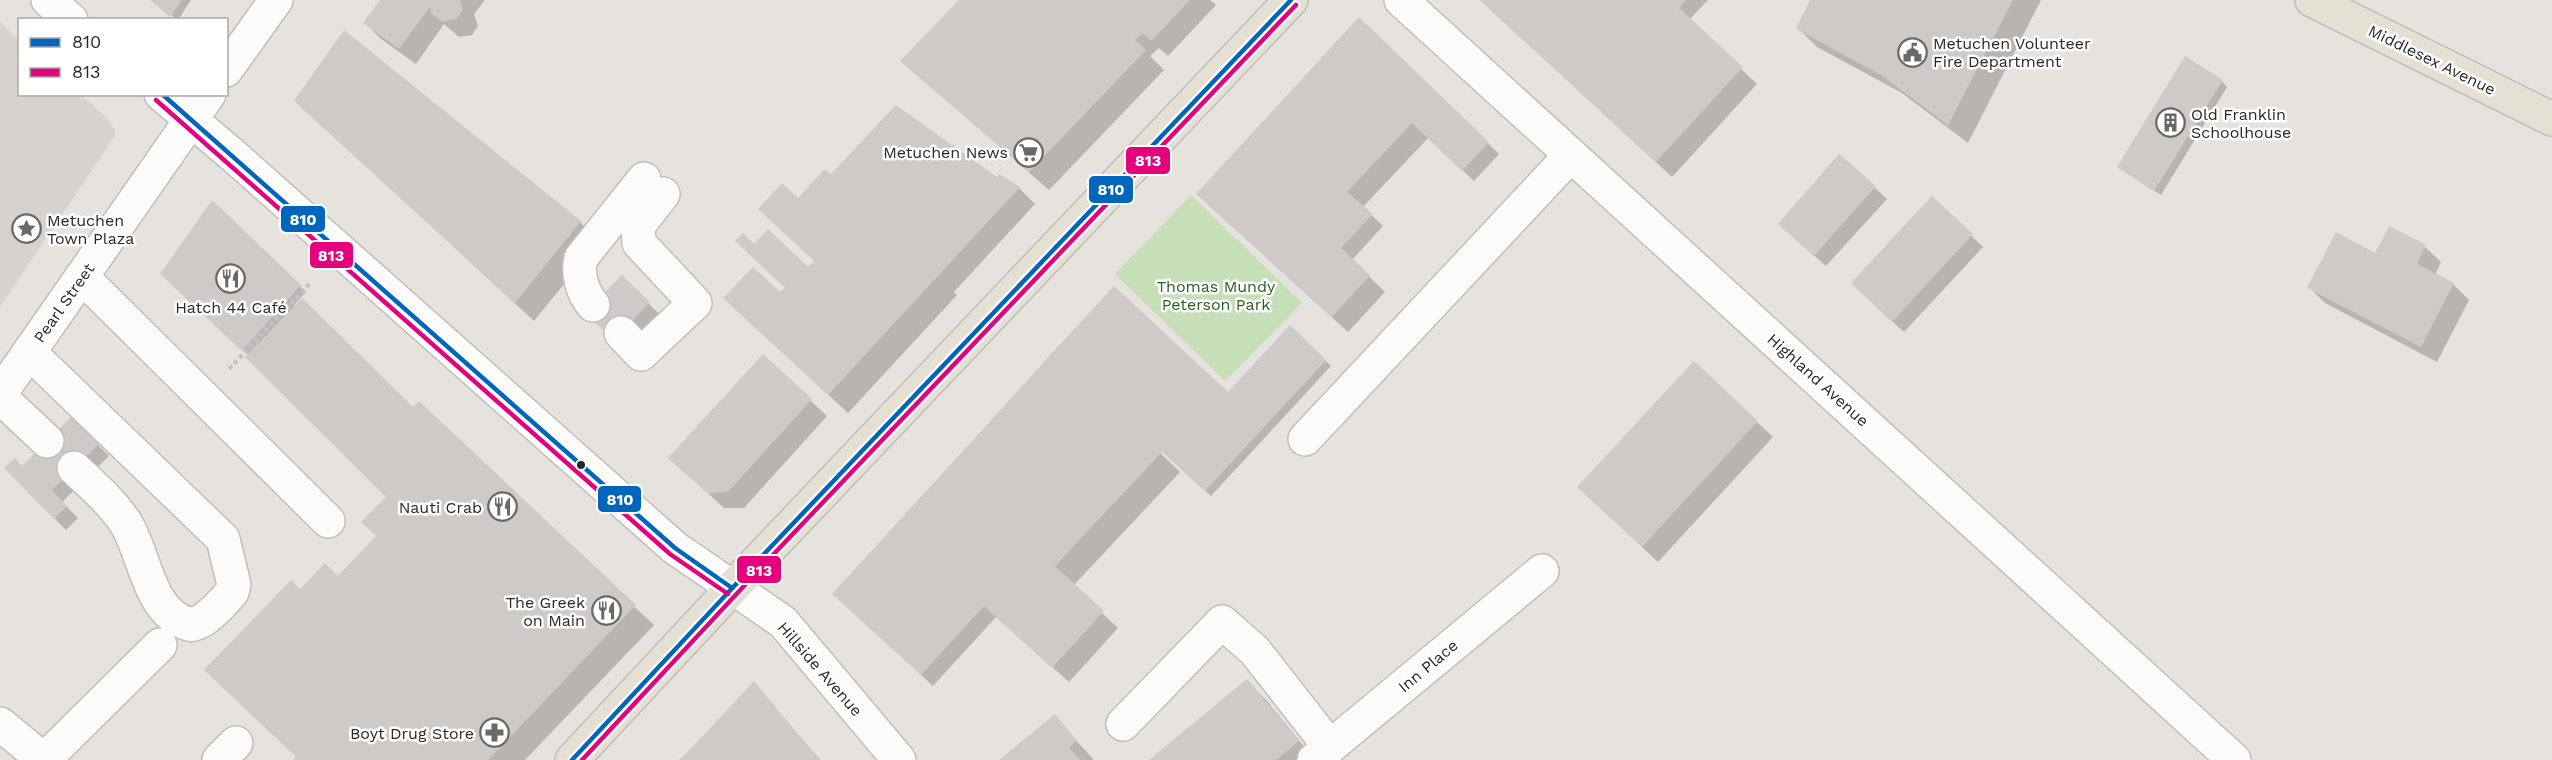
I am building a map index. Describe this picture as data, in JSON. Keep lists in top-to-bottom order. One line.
{"streets":{"main road":["Middlesex Avenue"],"street":["Pearl Street","Highland Avenue","Inn Place","Hillside Avenue"]},"crossings":[["Pearl Street","Hillside Avenue"]],"parks":["Thomas Mundy Peterson Park"],"places":{"public building":["Metuchen Volunteer Fire Department"],"building":["Old Franklin Schoolhouse"],"supermarket":["Metuchen News"],"place":["Metuchen Town Plaza"],"restaurant":["Hatch 44 Café","Nauti Crab","The Greek on Main"],"pharmacy":["Boyt Drug Store"]},"lines":["transit line 810","transit line 813"],"legend":["810","813"]}
